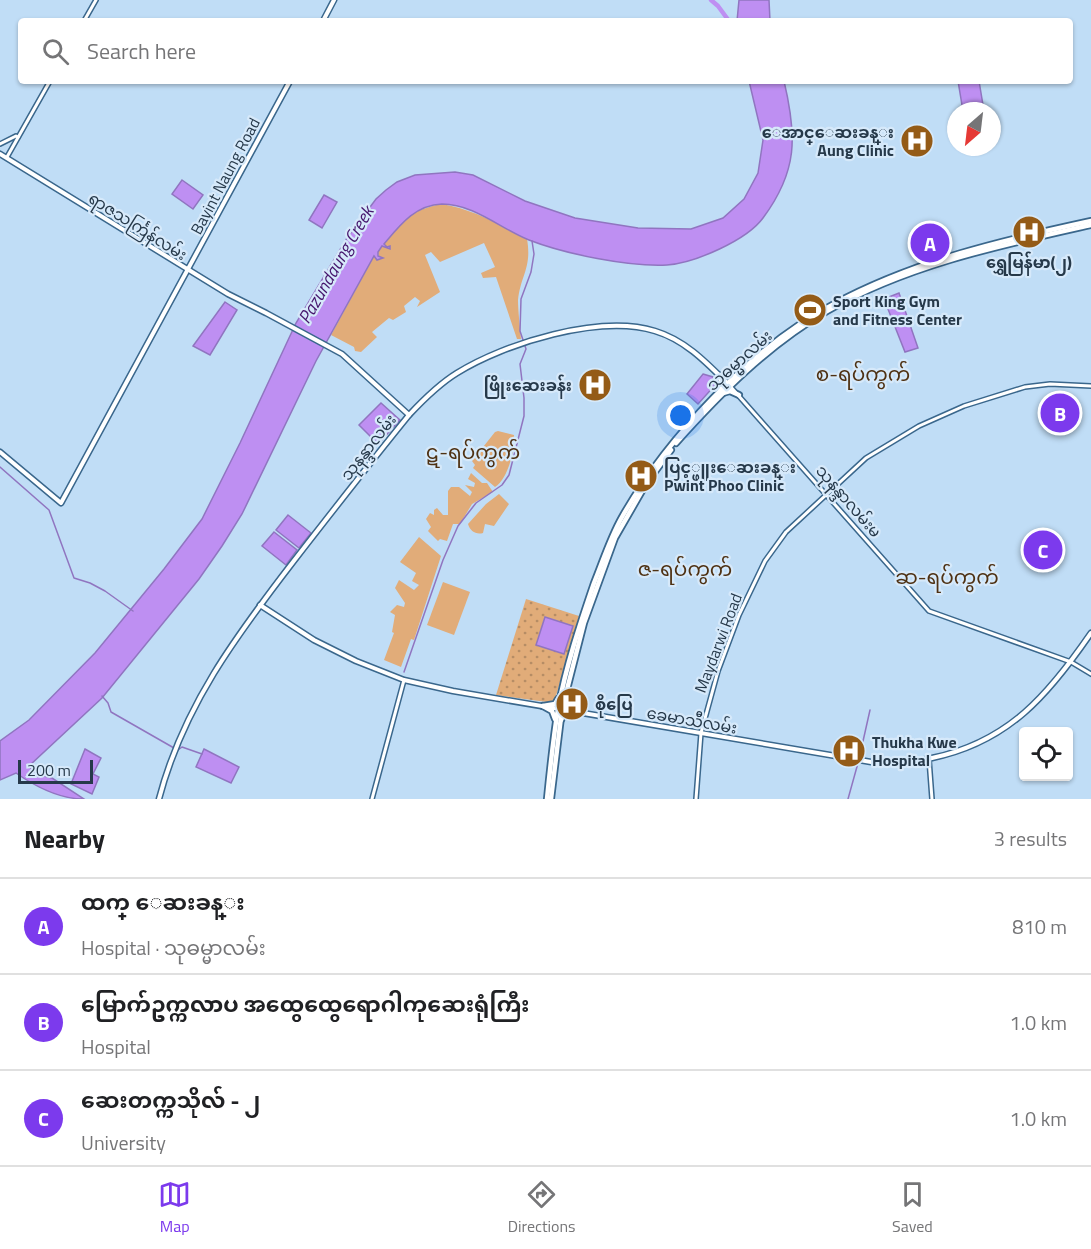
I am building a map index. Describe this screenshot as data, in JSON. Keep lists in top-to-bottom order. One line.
{"streets":{"main road":["Bayint Naung Road","ရာဇသင်္ကြန်လမ်း","သုဓမ္မာလမ်း","သုနန္ဒာလမ်း","ခေမာသီလမ်း"],"street":["သုနန္ဒာလမ်းမ","Maydarwi Road"]},"crossings":[["Bayint Naung Road","ရာဇသင်္ကြန်လမ်း"],["ရာဇသင်္ကြန်လမ်း","သုနန္ဒာလမ်း"],["သုဓမ္မာလမ်း","သုနန္ဒာလမ်း"],["သုဓမ္မာလမ်း","သုနန္ဒာလမ်းမ"],["သုဓမ္မာလမ်း","ခေမာသီလမ်း"],["သုနန္ဒာလမ်း","သုနန္ဒာလမ်းမ"],["သုနန္ဒာလမ်း","ခေမာသီလမ်း"],["သုနန္ဒာလမ်းမ","Maydarwi Road"],["သုနန္ဒာလမ်းမ","ခေမာသီလမ်း"],["Maydarwi Road","ခေမာသီလမ်း"]],"districts":["စ-ရပ်ကွက်","ဋ-ရပ်ကွက်","ဇ-ရပ်ကွက်","ဆ-ရပ်ကွက်"],"water":["Pazundaung Creek"],"places":{"hospital":["ေအာင္ေဆးခန္း Aung Clinic","ရွှေမြန်မာ(၂)","ဖြိုးဆေးခန်း","ပြင့္ဖူးေဆးခန္း Pwint Phoo Clinic","စိုပြေ","Thukha Kwe Hospital"],"sports":["Sport King Gym and Fitness Center"]},"scale_bar":"200 m","north":"bottom left","page":{"search":"Search here","pins":["A","B","C"],"scale":"200 m","heading":["Nearby","3 results"],"list":[{"mark":"A","name":"ထက္ ေဆးခန္း","note":"Hospital · သုဓမ္မာလမ်း","value":"810 m"},{"mark":"B","name":"မြောက်ဥက္ကလာပ အထွေထွေရောဂါကုဆေးရုံကြီး","note":"Hospital","value":"1.0 km"},{"mark":"C","name":"ဆေးတက္ကသိုလ် - ၂","note":"University","value":"1.0 km"}],"nav":["Map","Directions","Saved"]}}
